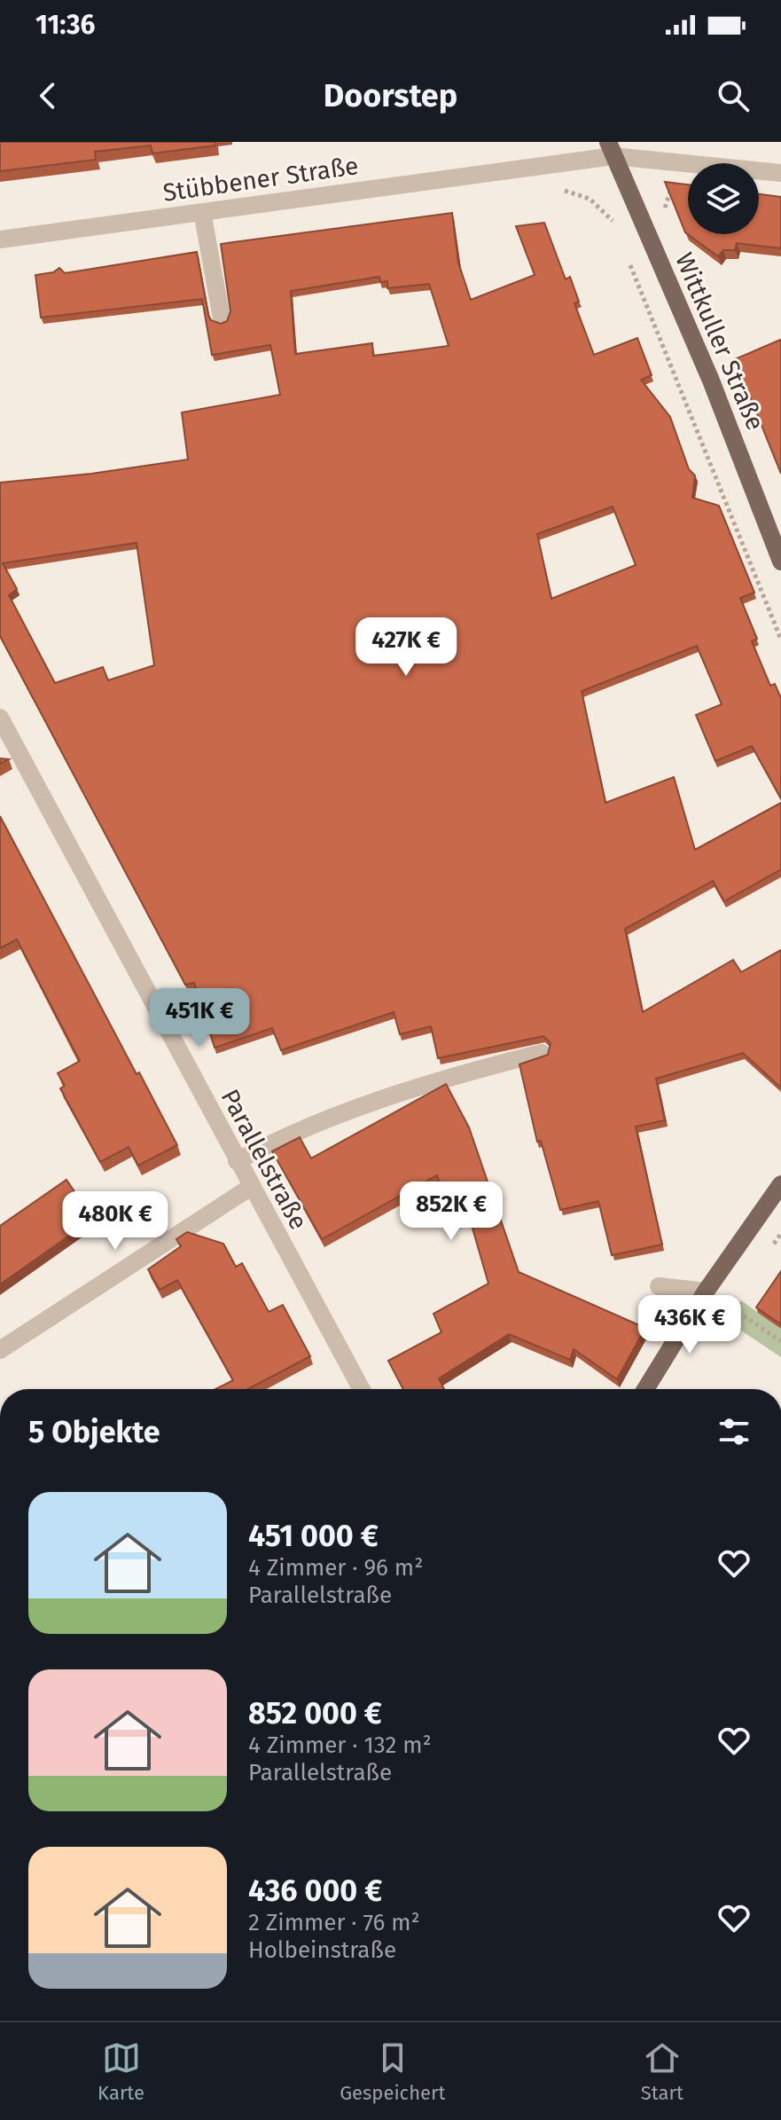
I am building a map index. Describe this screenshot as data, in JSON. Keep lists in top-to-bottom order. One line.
{"streets":{"main road":["Wittkuller Straße"],"street":["Stübbener Straße","Parallelstraße"]},"crossings":[["Stübbener Straße","Wittkuller Straße"]],"page":{"status":"11:36","header":"Doorstep","price":["427K €","451K €","852K €","480K €","436K €"],"heading":"5 Objekte","list":[{"name":"451 000 €","note":"4 Zimmer · 96 m² · Parallelstraße"},{"name":"852 000 €","note":"4 Zimmer · 132 m² · Parallelstraße"},{"name":"436 000 €","note":"2 Zimmer · 76 m² · Holbeinstraße"}],"tabs":["Karte","Gespeichert","Start"]}}
